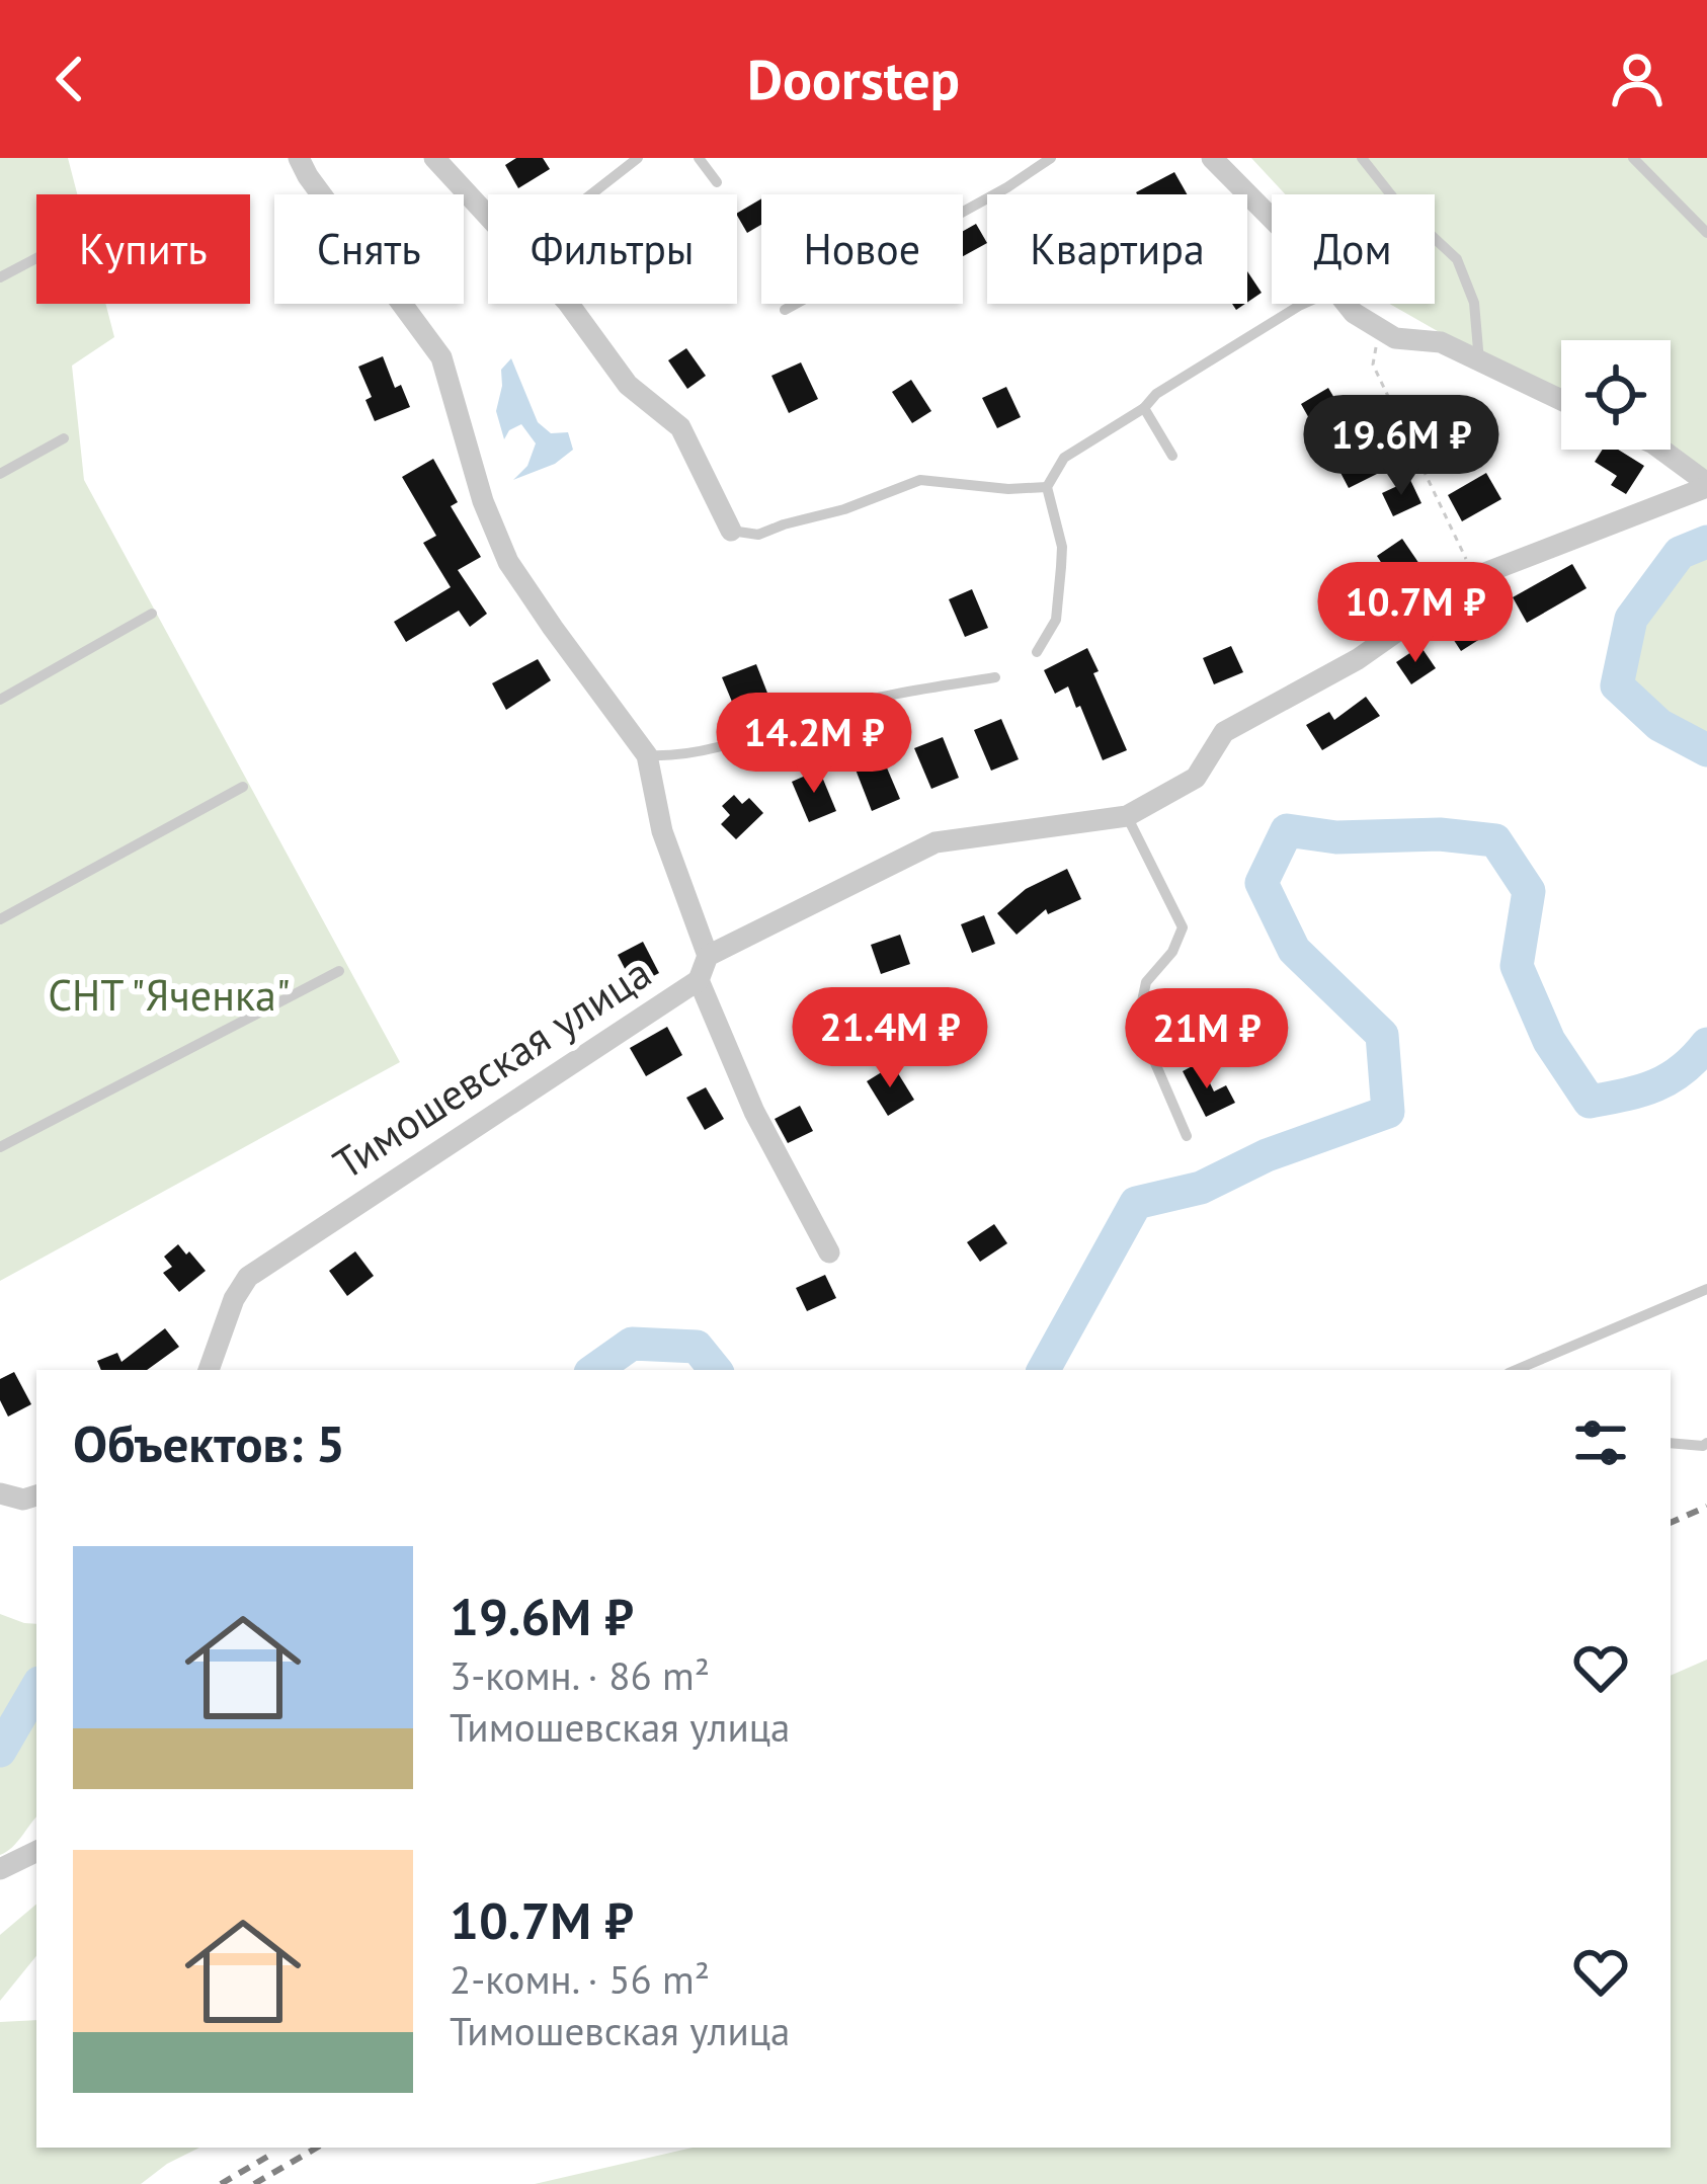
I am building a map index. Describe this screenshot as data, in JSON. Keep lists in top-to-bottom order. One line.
{"streets":{"street":["Тимошевская улица"]},"parks":["СНТ \"Яченка\""],"page":{"header":"Doorstep","chip":["Купить","Снять","Фильтры","Новое","Квартира","Дом"],"price":["19.6M ₽","10.7M ₽","14.2M ₽","21.4M ₽","21M ₽"],"heading":"Объектов: 5","list":[{"name":"19.6M ₽","note":"3-комн. · 86 m² · Тимошевская улица"},{"name":"10.7M ₽","note":"2-комн. · 56 m² · Тимошевская улица"}]}}
